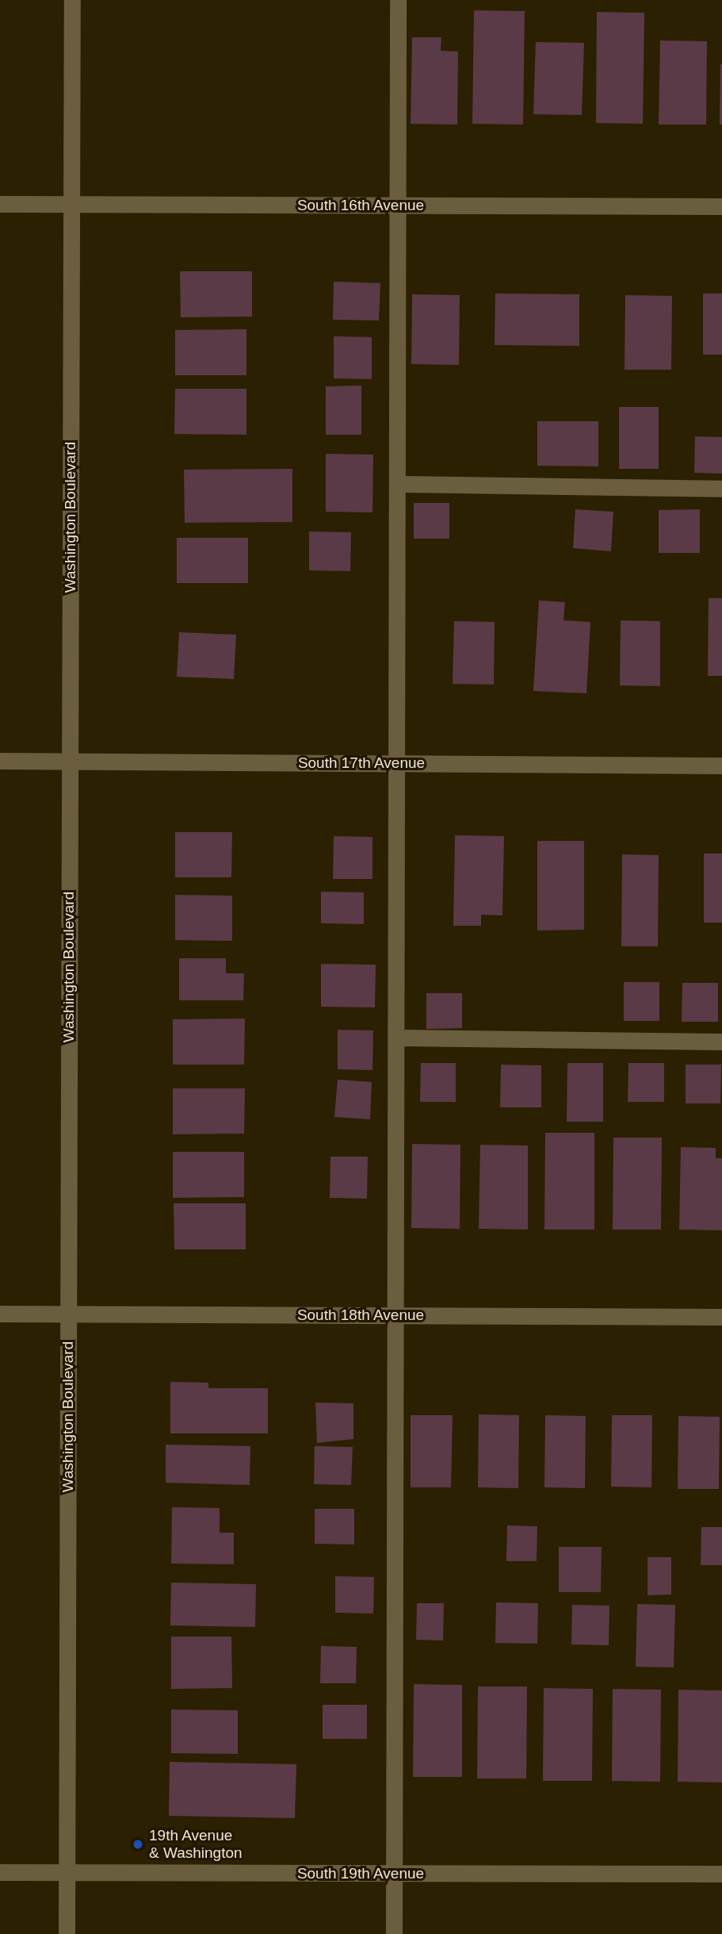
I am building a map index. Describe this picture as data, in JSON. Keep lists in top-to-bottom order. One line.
{"streets":{"street":["South 16th Avenue","Washington Boulevard","South 17th Avenue","South 18th Avenue","South 19th Avenue"]},"crossings":[["South 16th Avenue","Washington Boulevard"],["Washington Boulevard","South 17th Avenue"],["Washington Boulevard","South 18th Avenue"],["Washington Boulevard","South 19th Avenue"]],"places":["19th Avenue & Washington"]}
